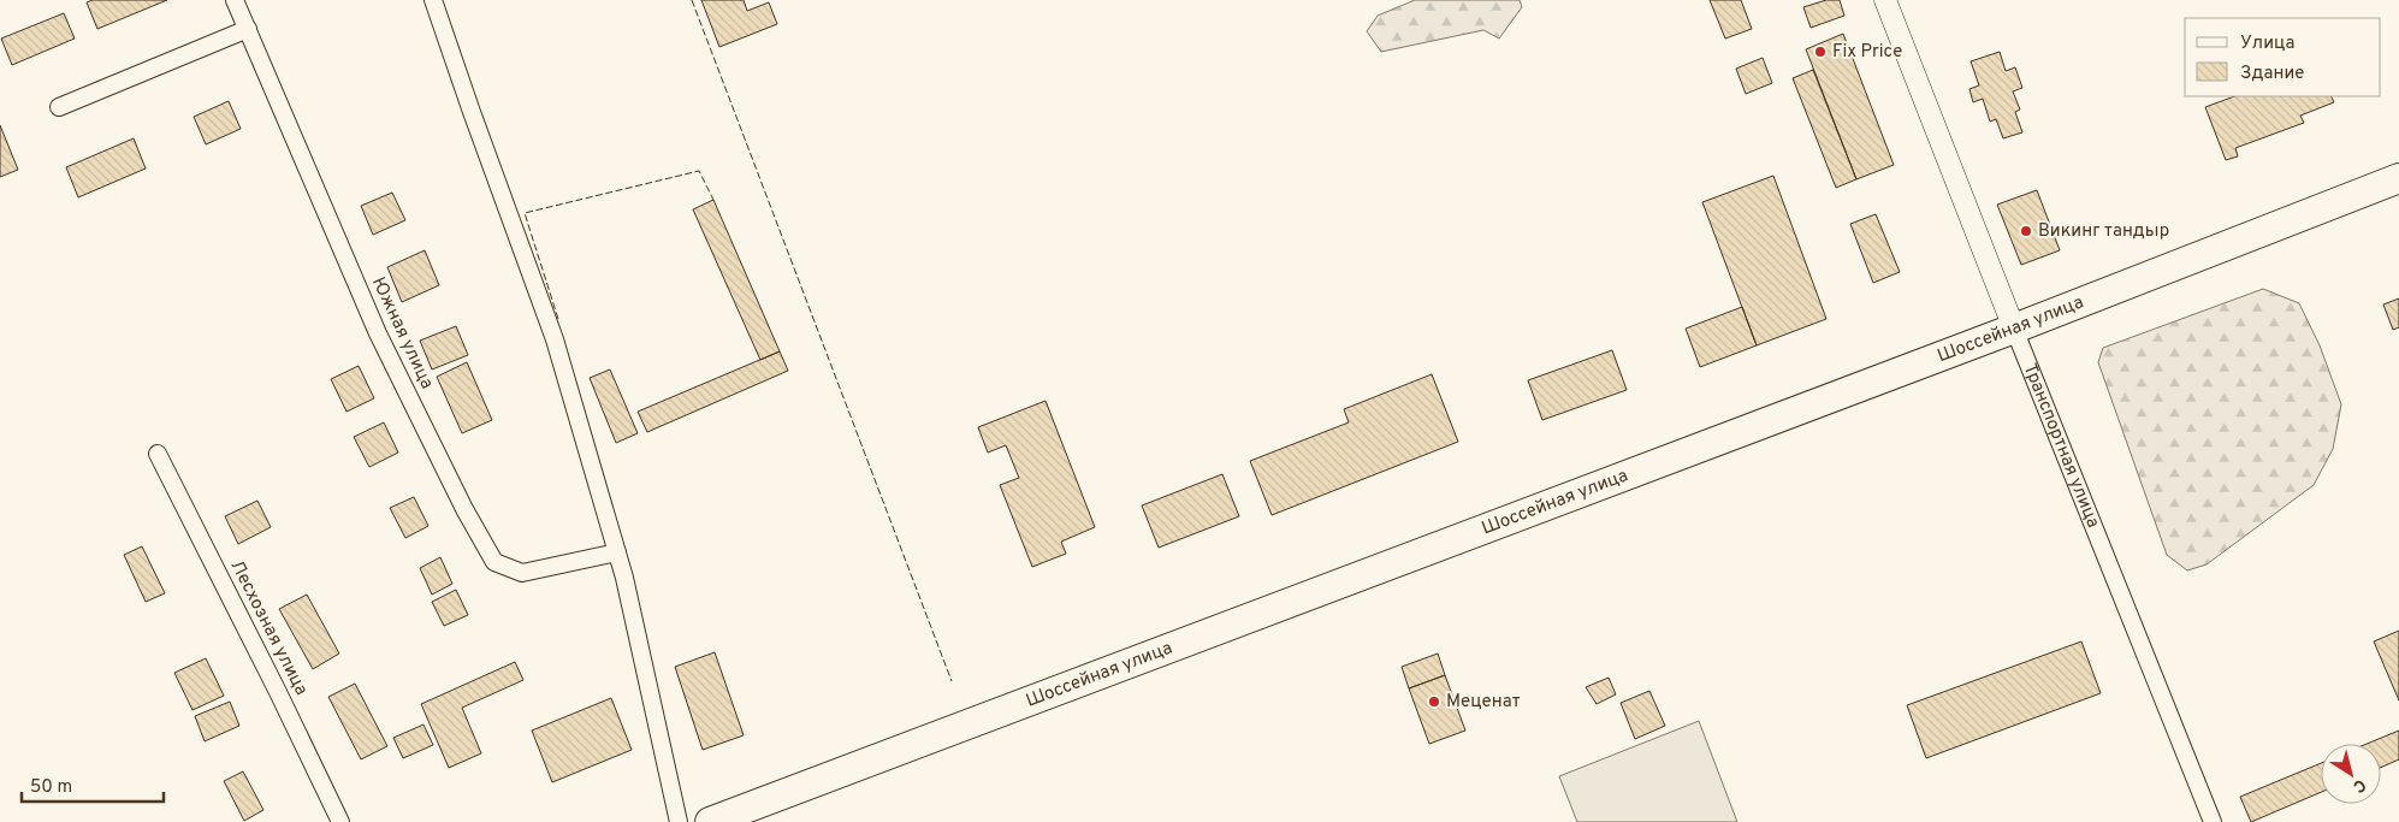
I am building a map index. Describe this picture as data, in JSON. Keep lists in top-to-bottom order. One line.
{"streets":{"highway":["Шоссейная улица"],"street":["Южная улица","Транспортная улица","Лесхозная улица"]},"crossings":[["Шоссейная улица","Транспортная улица"]],"places":["Fix Price","Викинг тандыр","Меценат"],"legend":["Улица","Здание"],"scale_bar":"50 m","north":"bottom right"}
